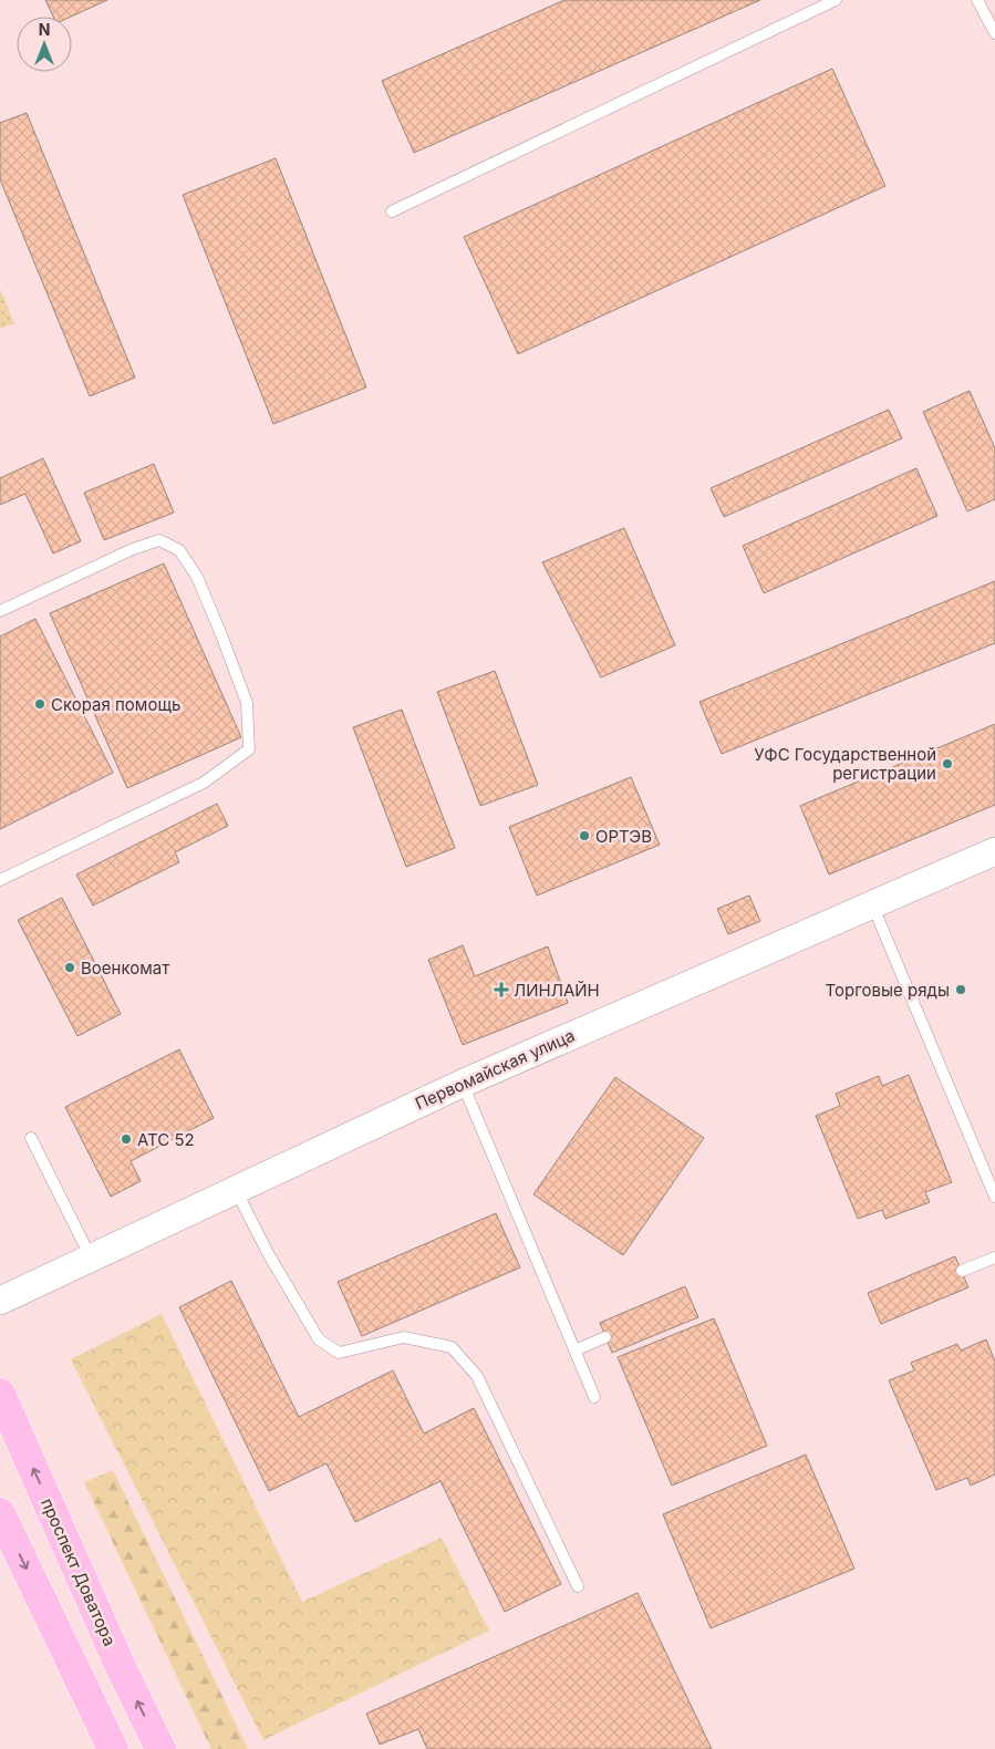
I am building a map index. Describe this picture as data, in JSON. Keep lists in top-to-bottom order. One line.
{"streets":{"main road":["проспект Доватора"],"street":["Первомайская улица"]},"places":{"other":["Скорая помощь","УФС Государственной регистрации","ОРТЭВ","Военкомат","Торговые ряды","АТС 52"],"health":["ЛИНЛАЙН"]},"north":"top"}
